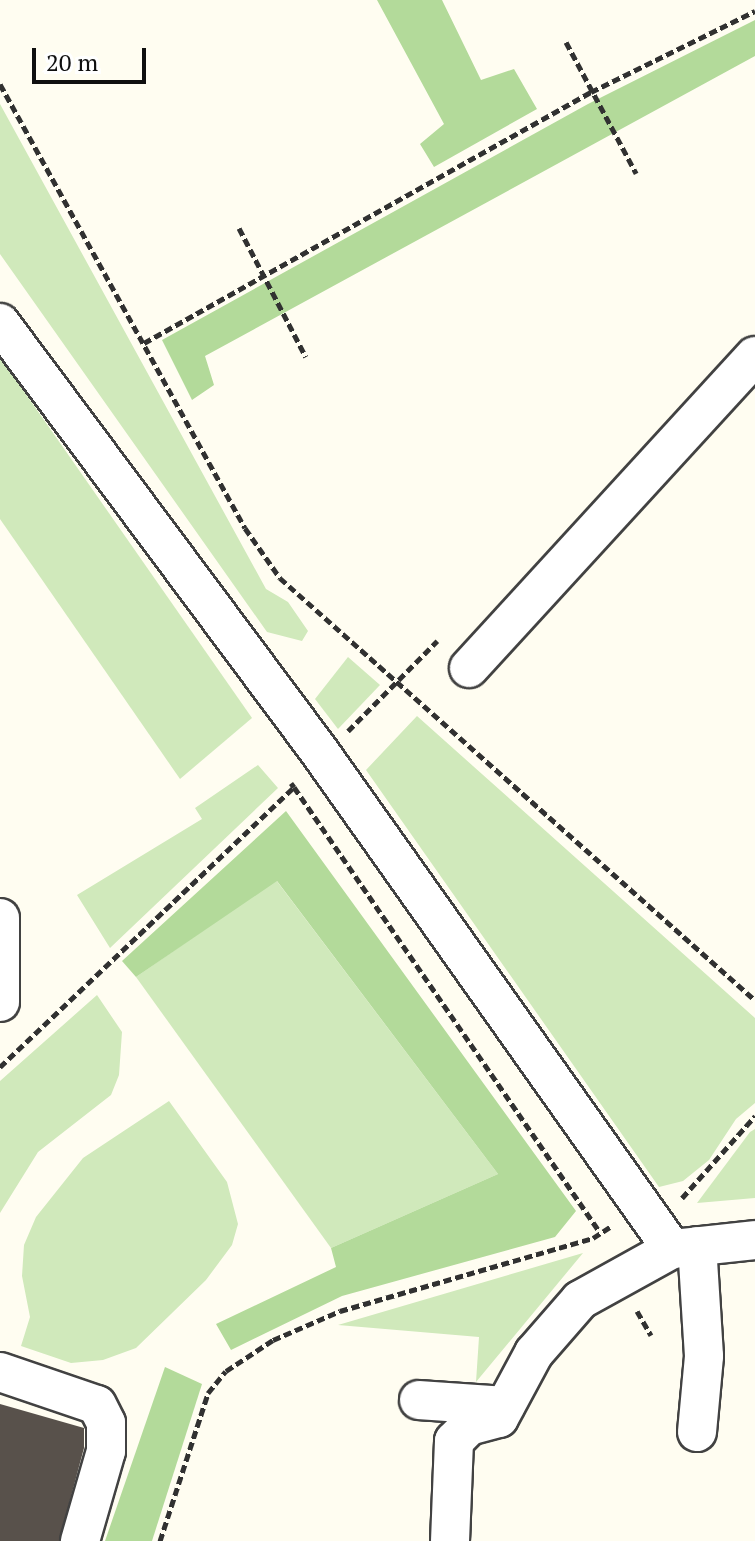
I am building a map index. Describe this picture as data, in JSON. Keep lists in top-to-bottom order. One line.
{"scale_bar":"20 m"}
